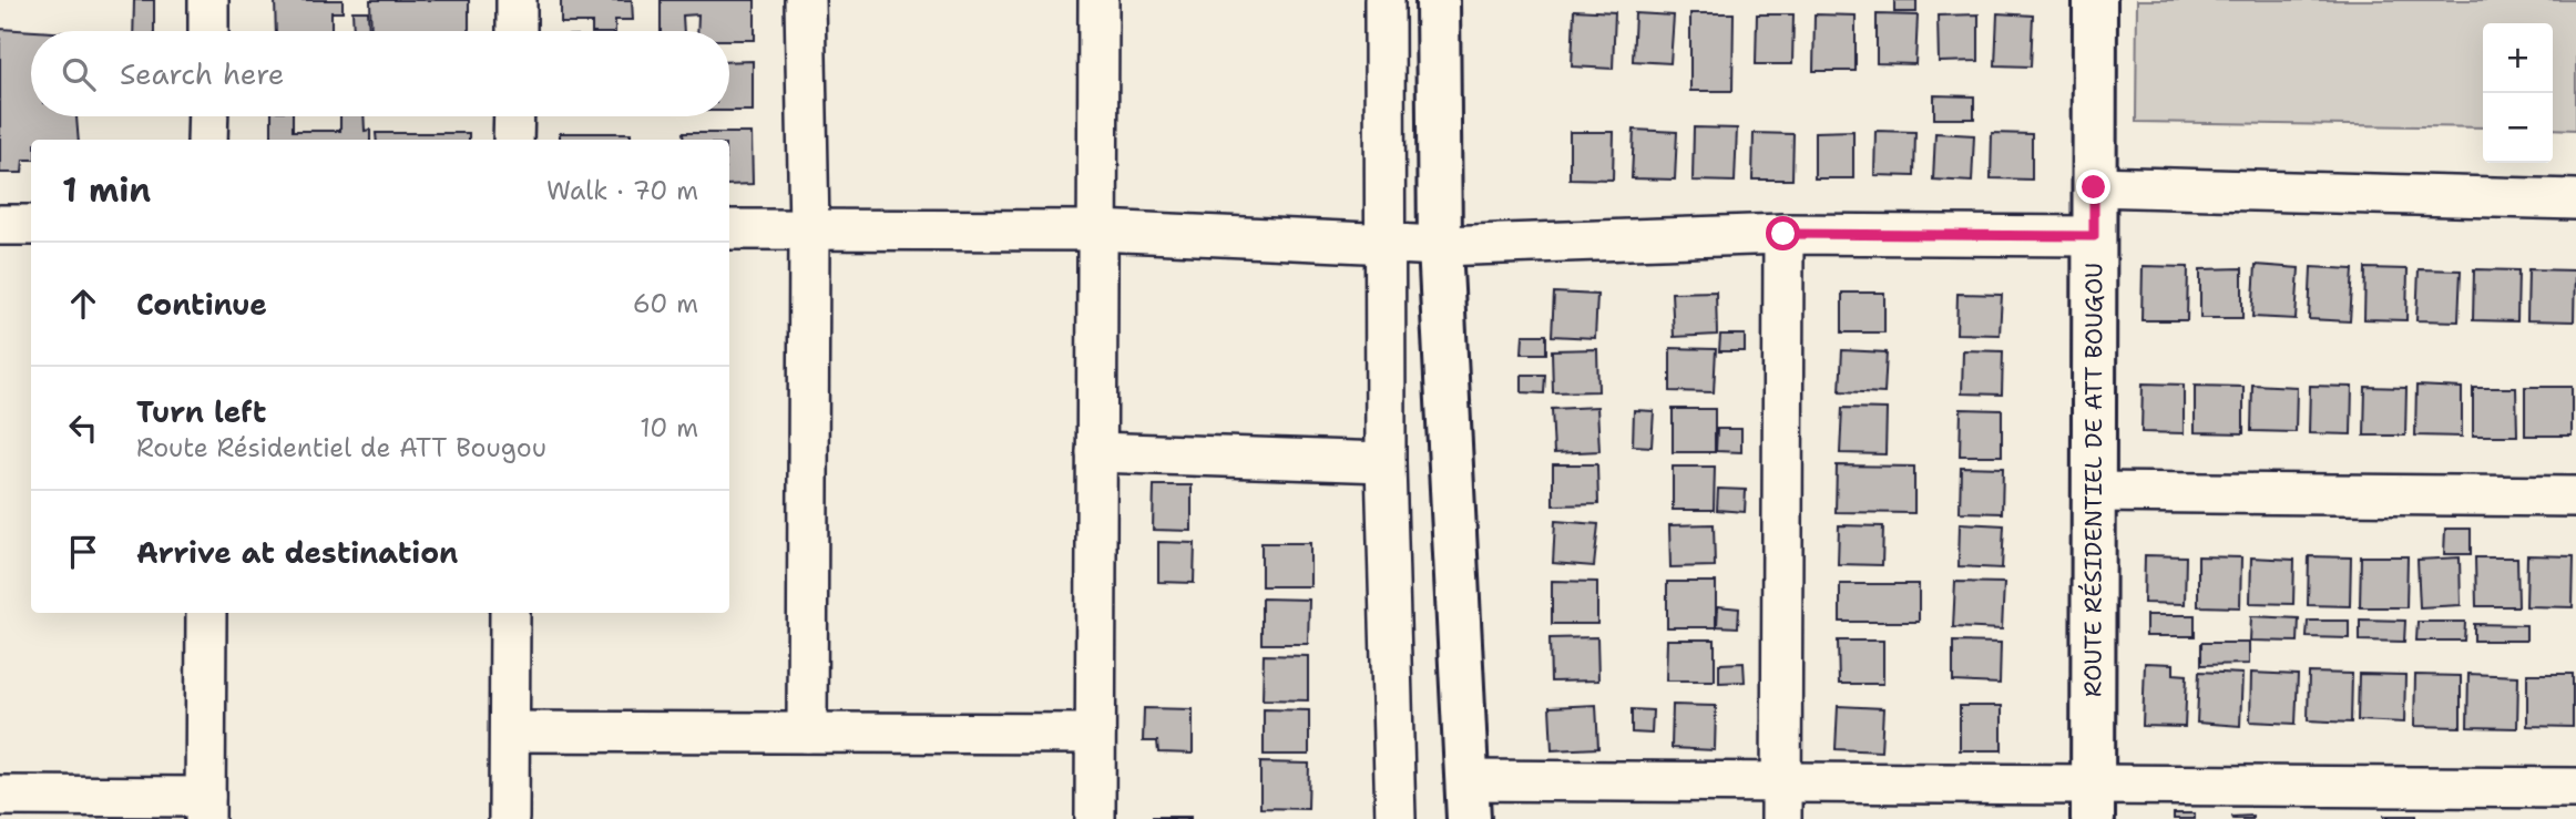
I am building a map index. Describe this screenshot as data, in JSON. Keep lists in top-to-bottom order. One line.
{"streets":{"street":["ROUTE RÉSIDENTIEL DE ATT BOUGOU"]},"page":{"map_buttons":["+","−"],"search":"Search here","heading":["1 min","Walk · 70 m"],"list":[["Continue","60 m"],["Turn left","Route Résidentiel de ATT Bougou","10 m"],"Arrive at destination"]}}
